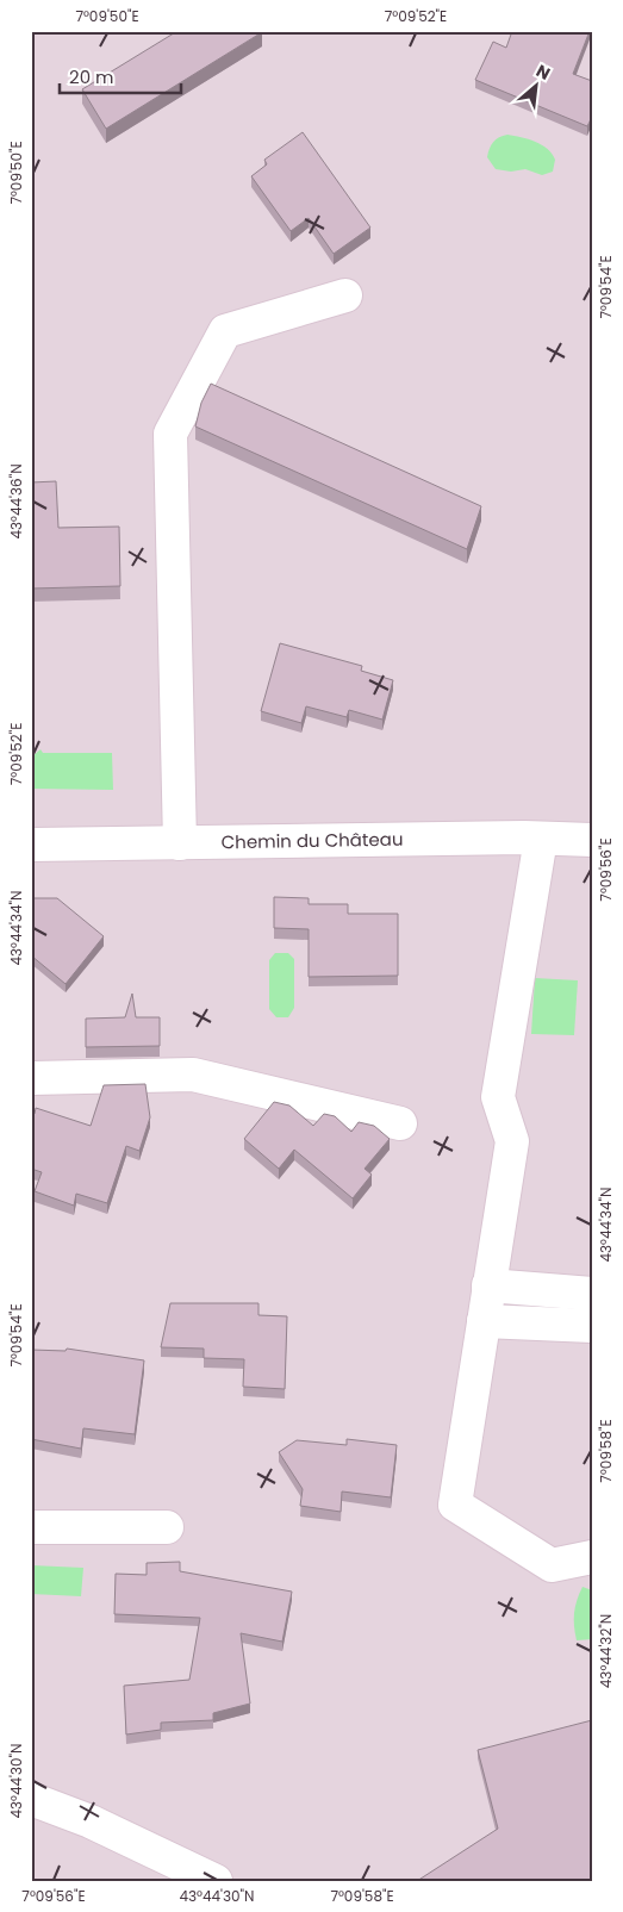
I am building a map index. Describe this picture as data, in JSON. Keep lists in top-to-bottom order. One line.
{"streets":{"street":["Chemin du Château"]},"scale_bar":"20 m","north":"top right","coordinates":["7°09'50\"E","7°09'52\"E","7°09'54\"E","43°44'36\"N","7°09'56\"E","43°44'34\"N","7°09'58\"E","43°44'32\"N","43°44'30\"N"]}
